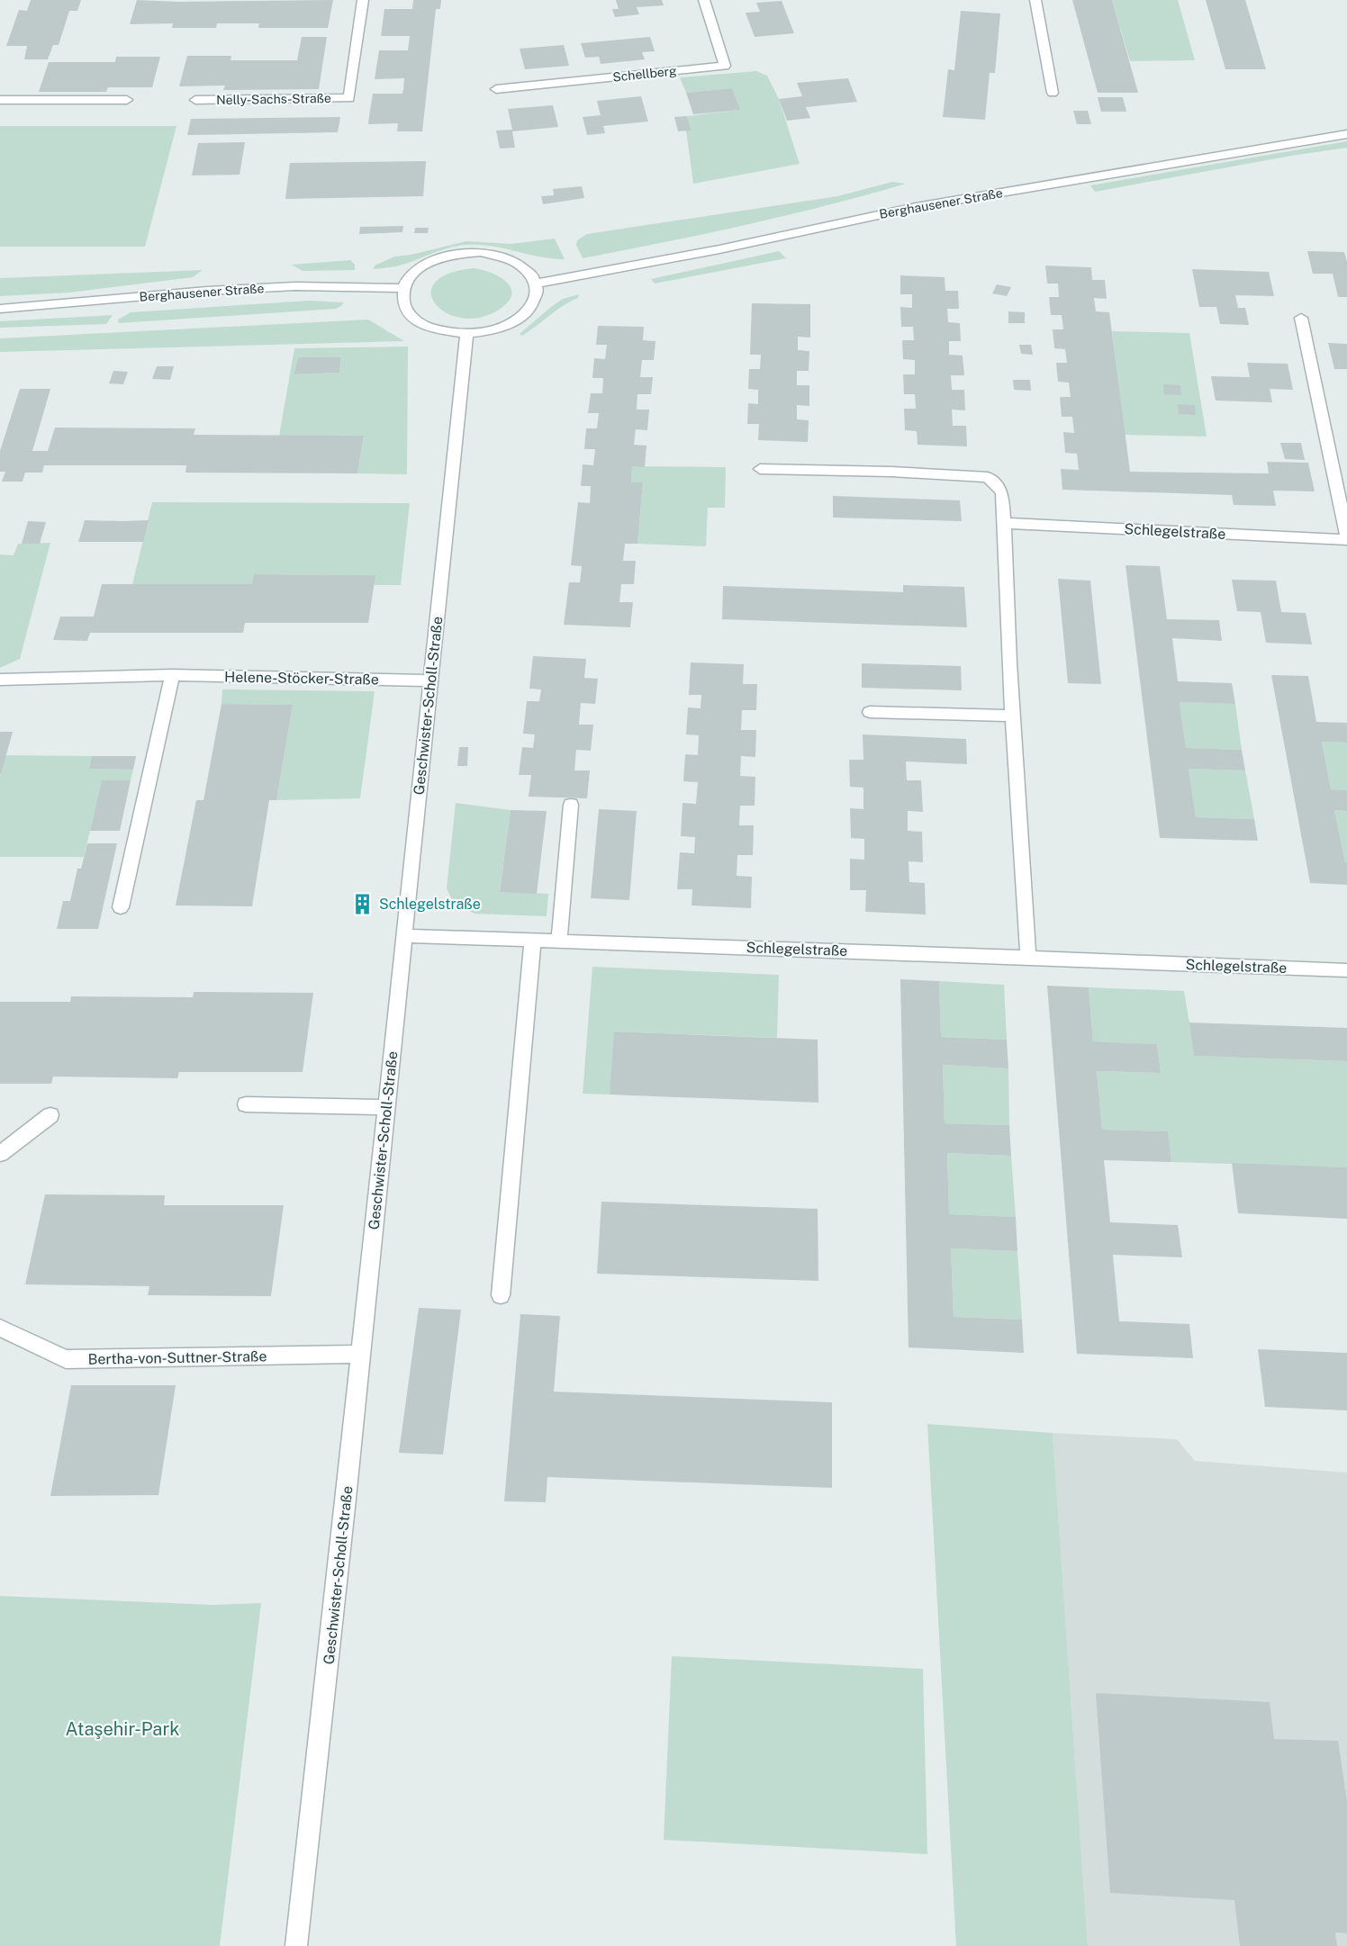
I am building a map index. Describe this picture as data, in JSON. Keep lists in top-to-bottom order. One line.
{"streets":{"street":["Schellberg","Nelly-Sachs-Straße","Berghausener Straße","Schlegelstraße","Helene-Stöcker-Straße","Geschwister-Scholl-Straße","Bertha-von-Suttner-Straße"]},"crossings":[["Berghausener Straße","Geschwister-Scholl-Straße"],["Schlegelstraße","Geschwister-Scholl-Straße"],["Helene-Stöcker-Straße","Geschwister-Scholl-Straße"],["Geschwister-Scholl-Straße","Bertha-von-Suttner-Straße"]],"parks":["Ataşehir-Park"],"places":{"building":["Schlegelstraße"]}}
